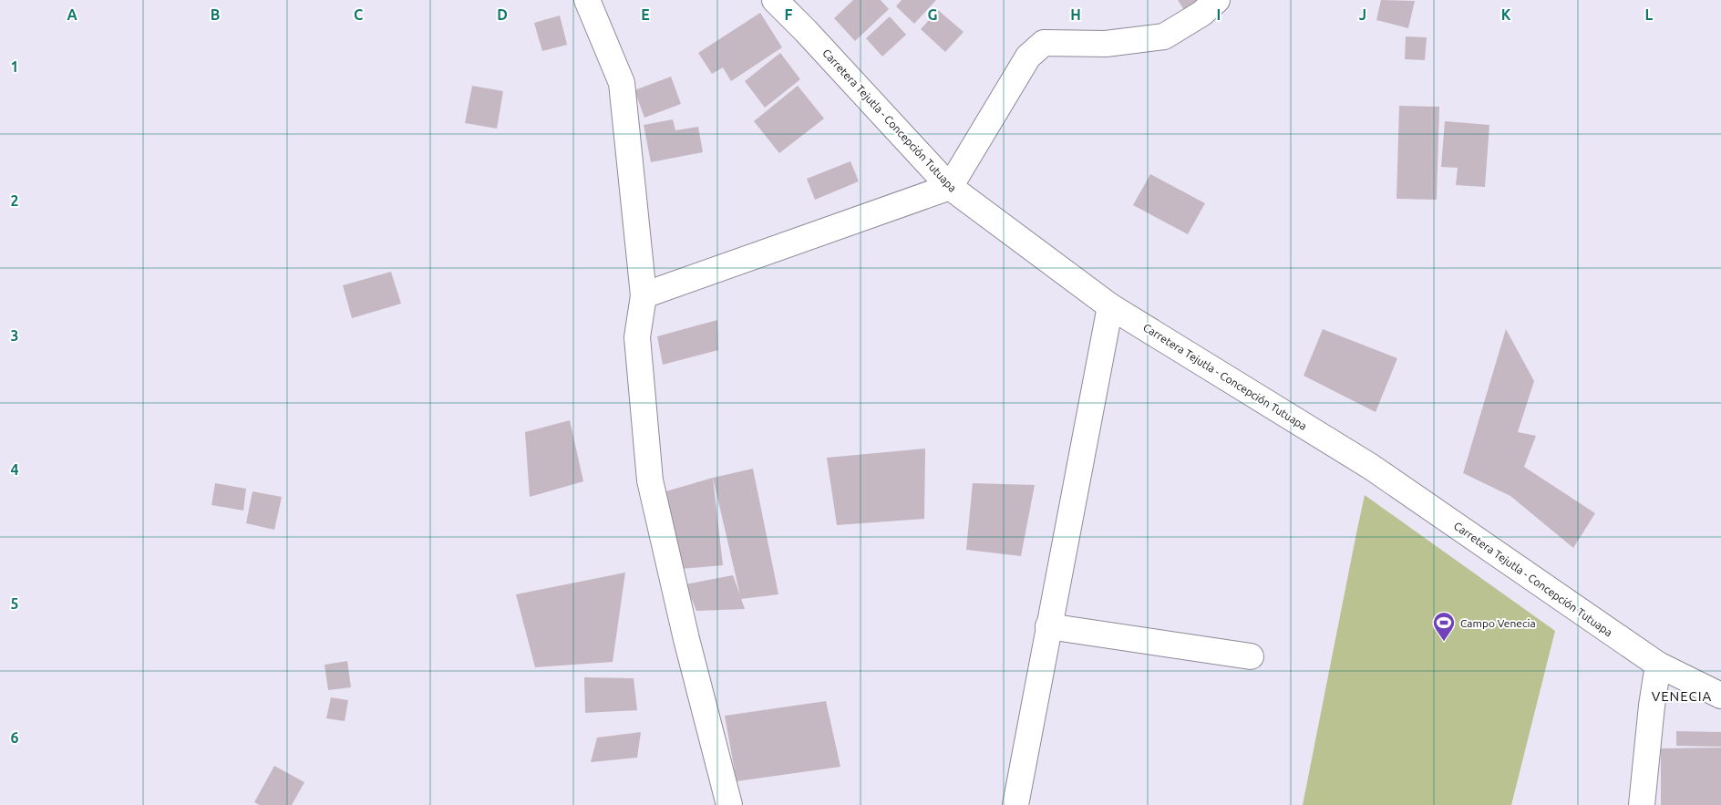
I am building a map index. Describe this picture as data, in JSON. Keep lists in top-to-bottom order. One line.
{"streets":{"street":["Carretera Tejutla - Concepción Tutuapa"]},"districts":["VENECIA"],"places":{"sports":["Campo Venecia"]},"grid":{"columns":["A","B","C","D","E","F","G","H","I","J","K","L"],"rows":["1","2","3","4","5","6"]}}
